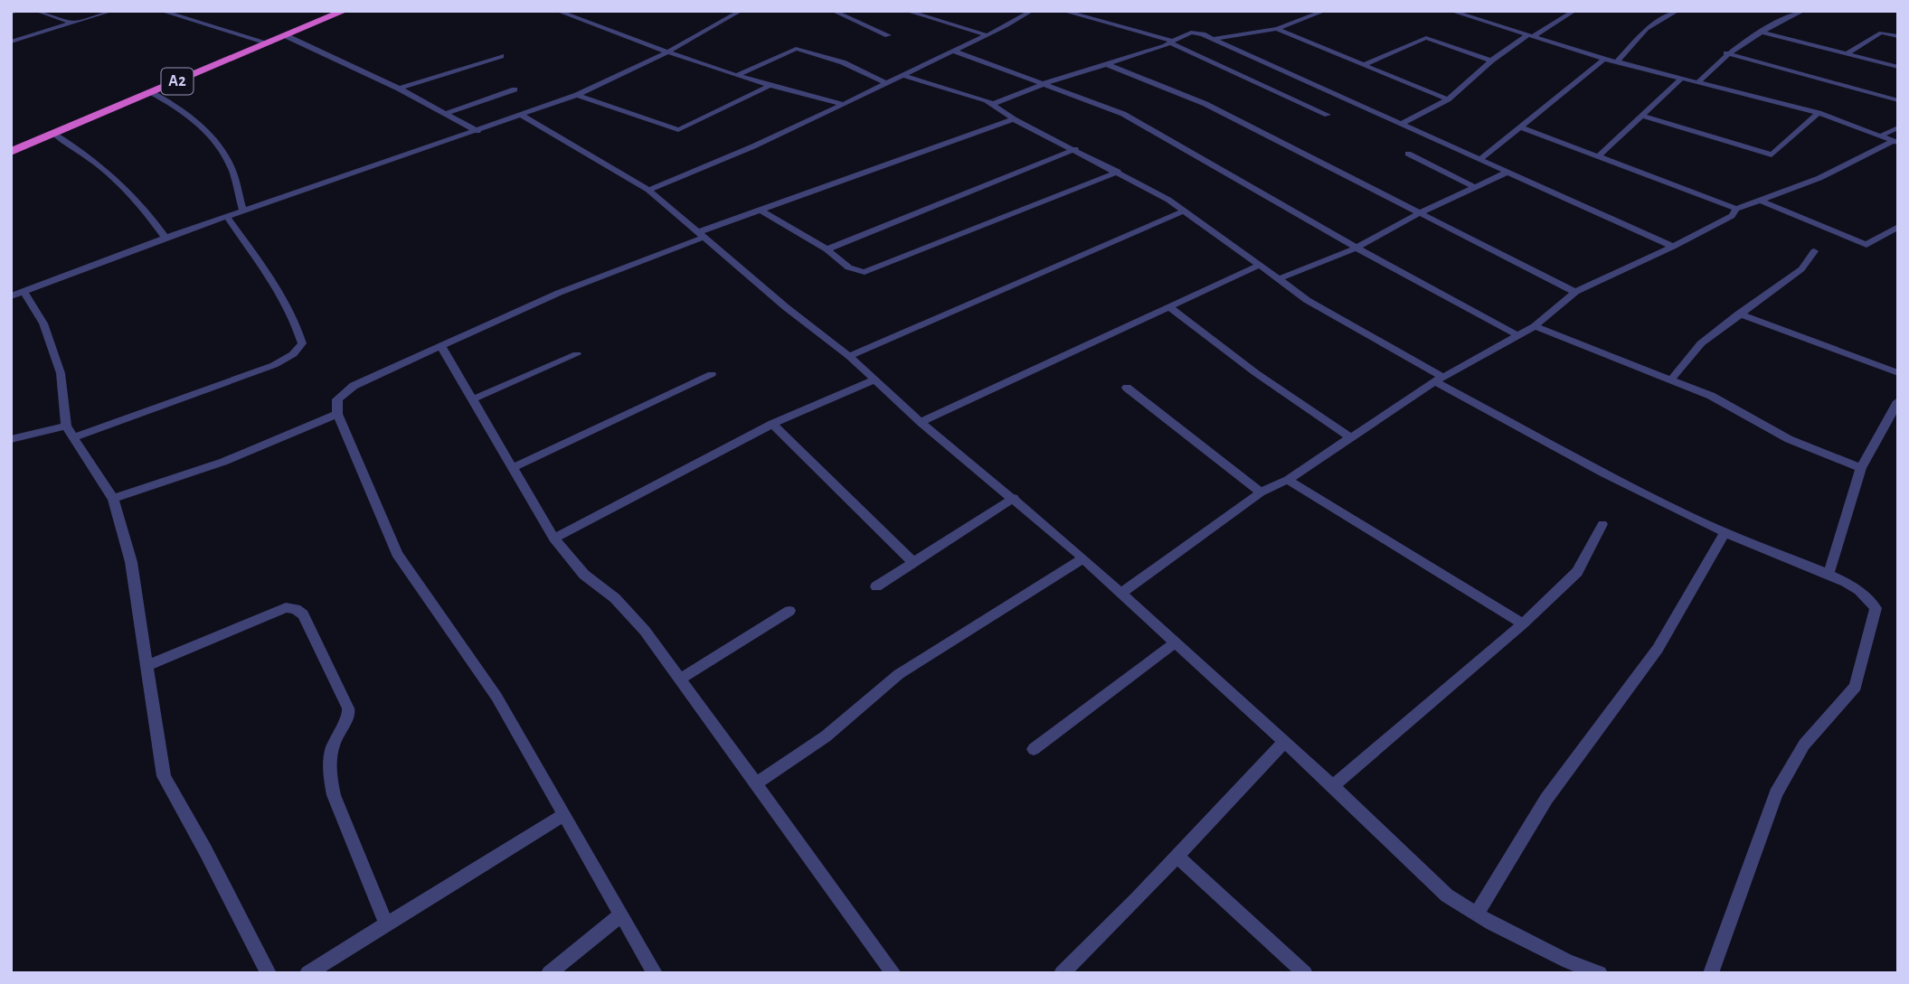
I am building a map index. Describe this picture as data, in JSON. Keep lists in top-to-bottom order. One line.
{"streets":{"highway":["A2"]}}
